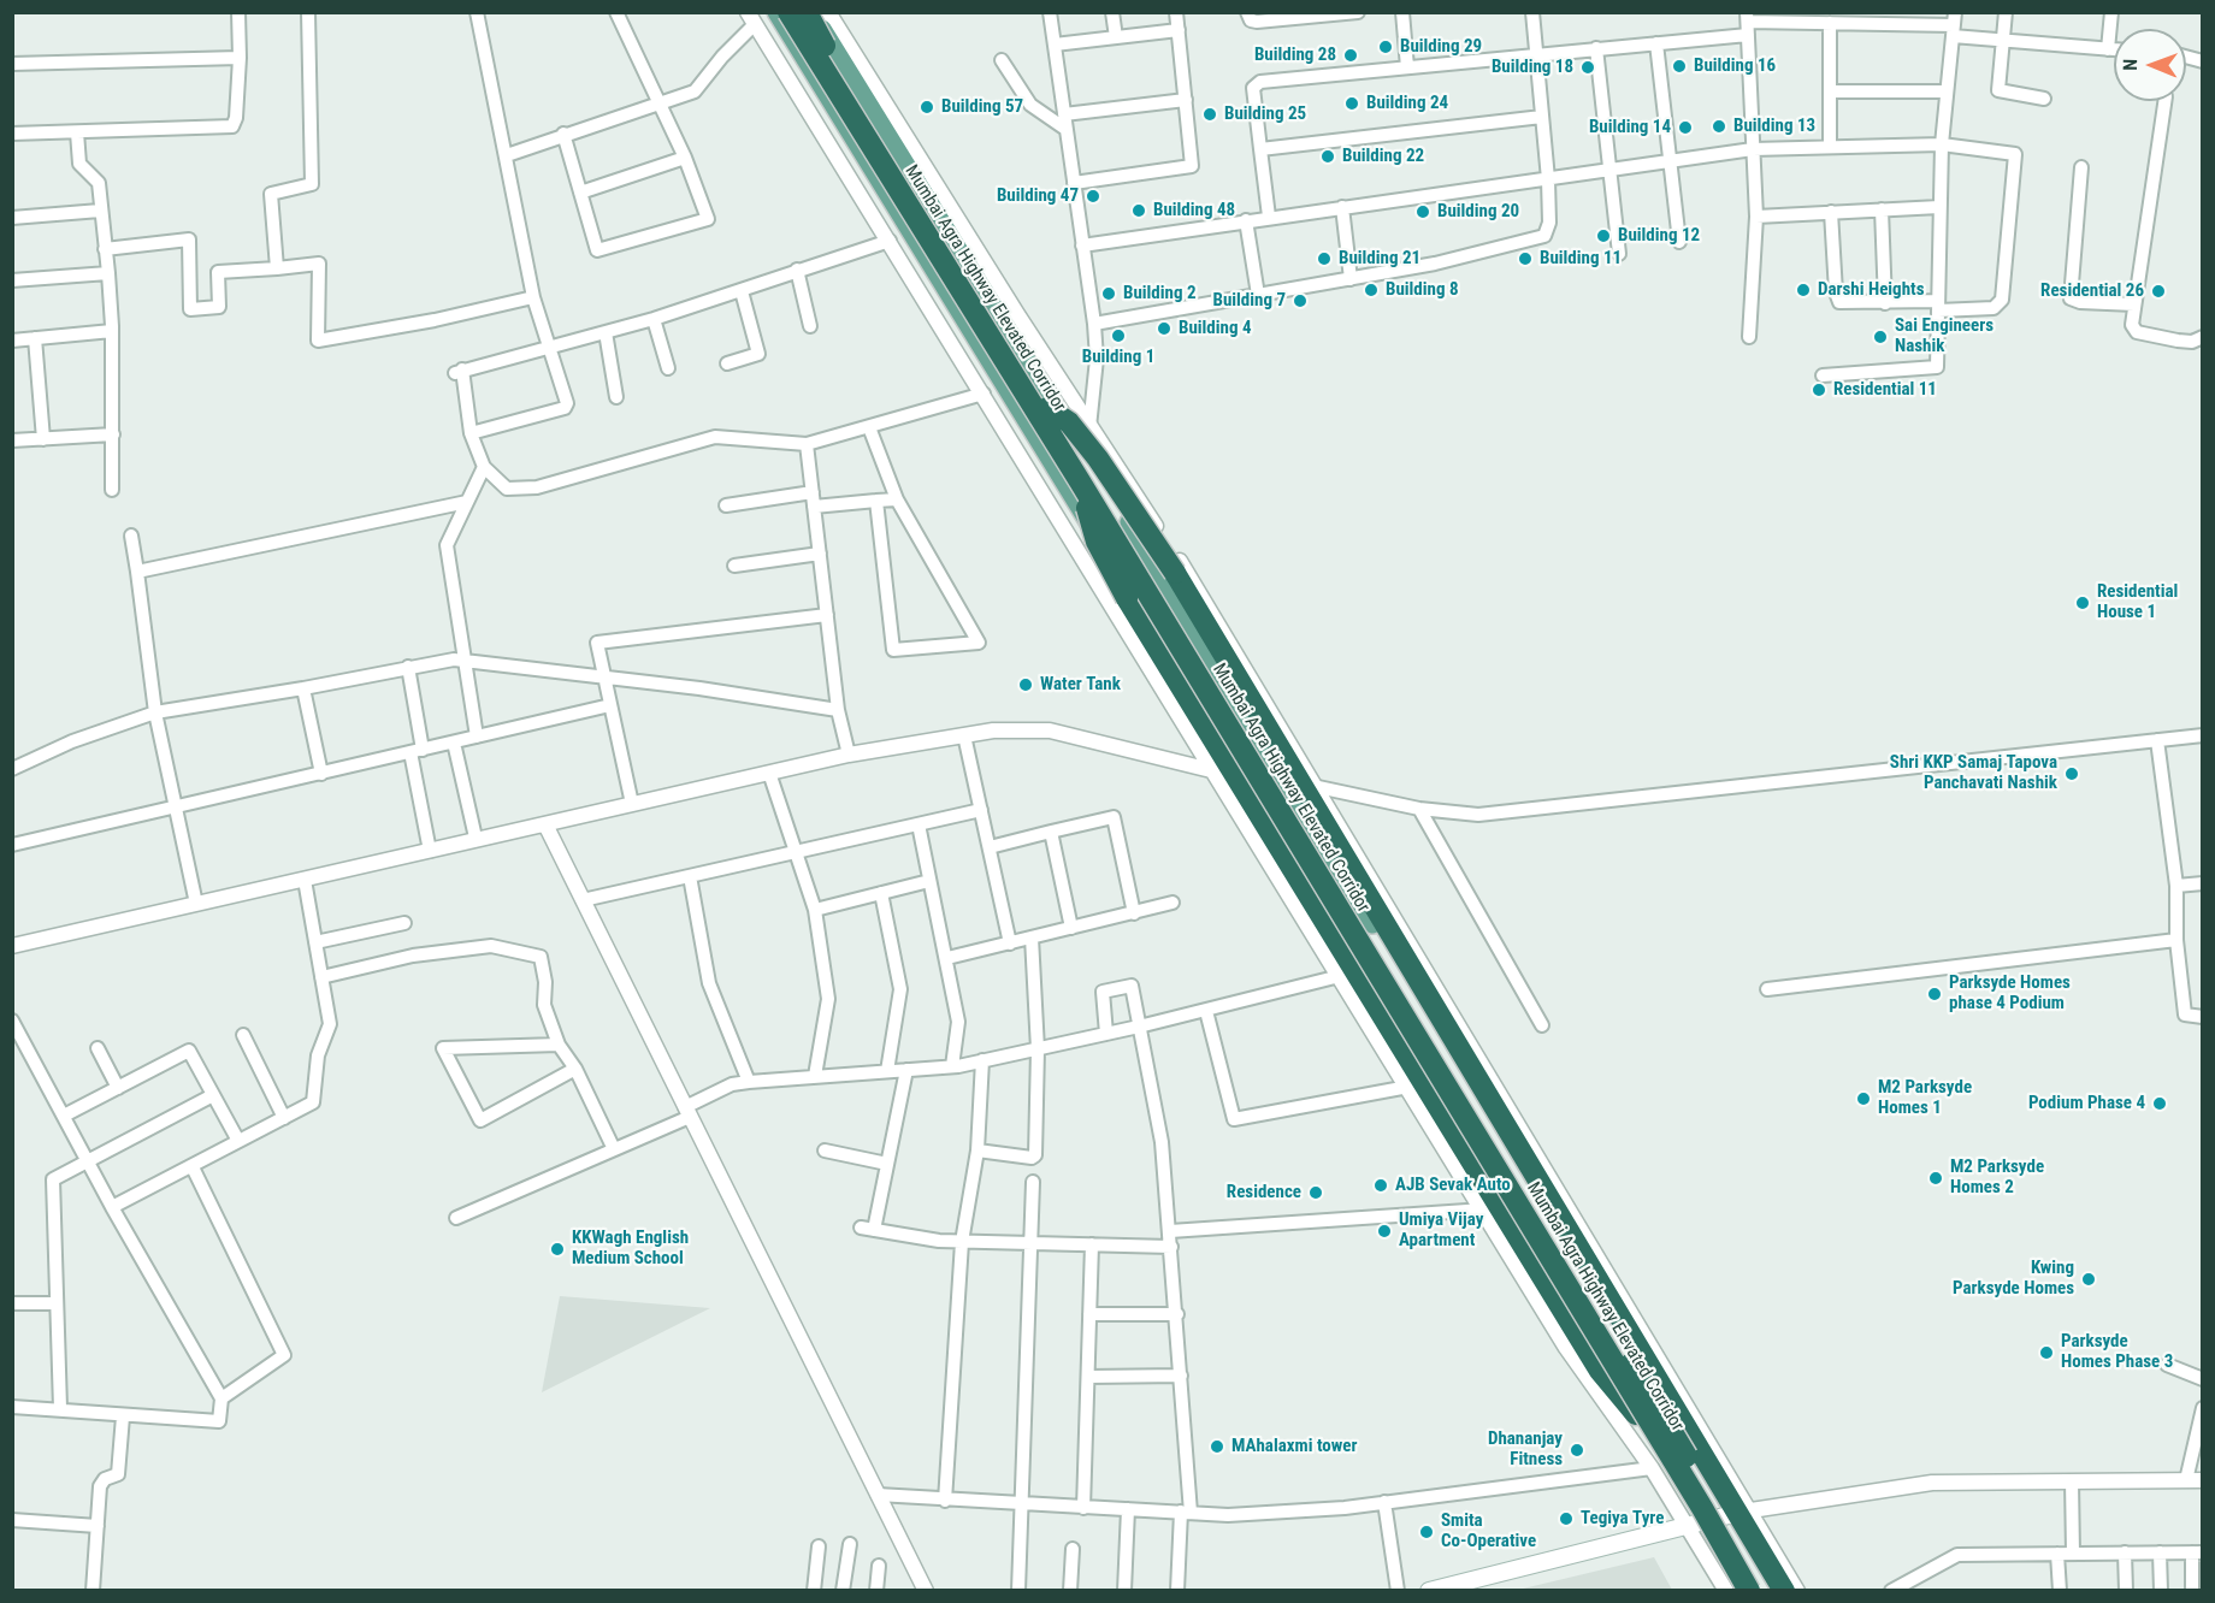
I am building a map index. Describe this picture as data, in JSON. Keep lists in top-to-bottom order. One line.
{"streets":{"highway":["Mumbai Agra Highway Elevated Corridor"]},"places":["Building 29","Building 28","Building 16","Building 18","Building 24","Building 57","Building 25","Building 13","Building 14","Building 22","Building 47","Building 48","Building 20","Building 12","Building 21","Building 11","Building 8","Darshi Heights","Residential 26","Building 2","Building 7","Building 4","Building 1","Sai Engineers Nashik","Residential 11","Residential House 1","Water Tank","Shri KKP Samaj Tapova Panchavati Nashik","Parksyde Homes phase 4 Podium","M2 Parksyde Homes 1","Podium Phase 4","M2 Parksyde Homes 2","AJB Sevak Auto","Residence","Umiya Vijay Apartment","KKWagh English Medium School","Kwing Parksyde Homes","Parksyde Homes Phase 3","MAhalaxmi tower","Dhananjay Fitness","Tegiya Tyre","Smita Co-Operative"],"north":"left"}
